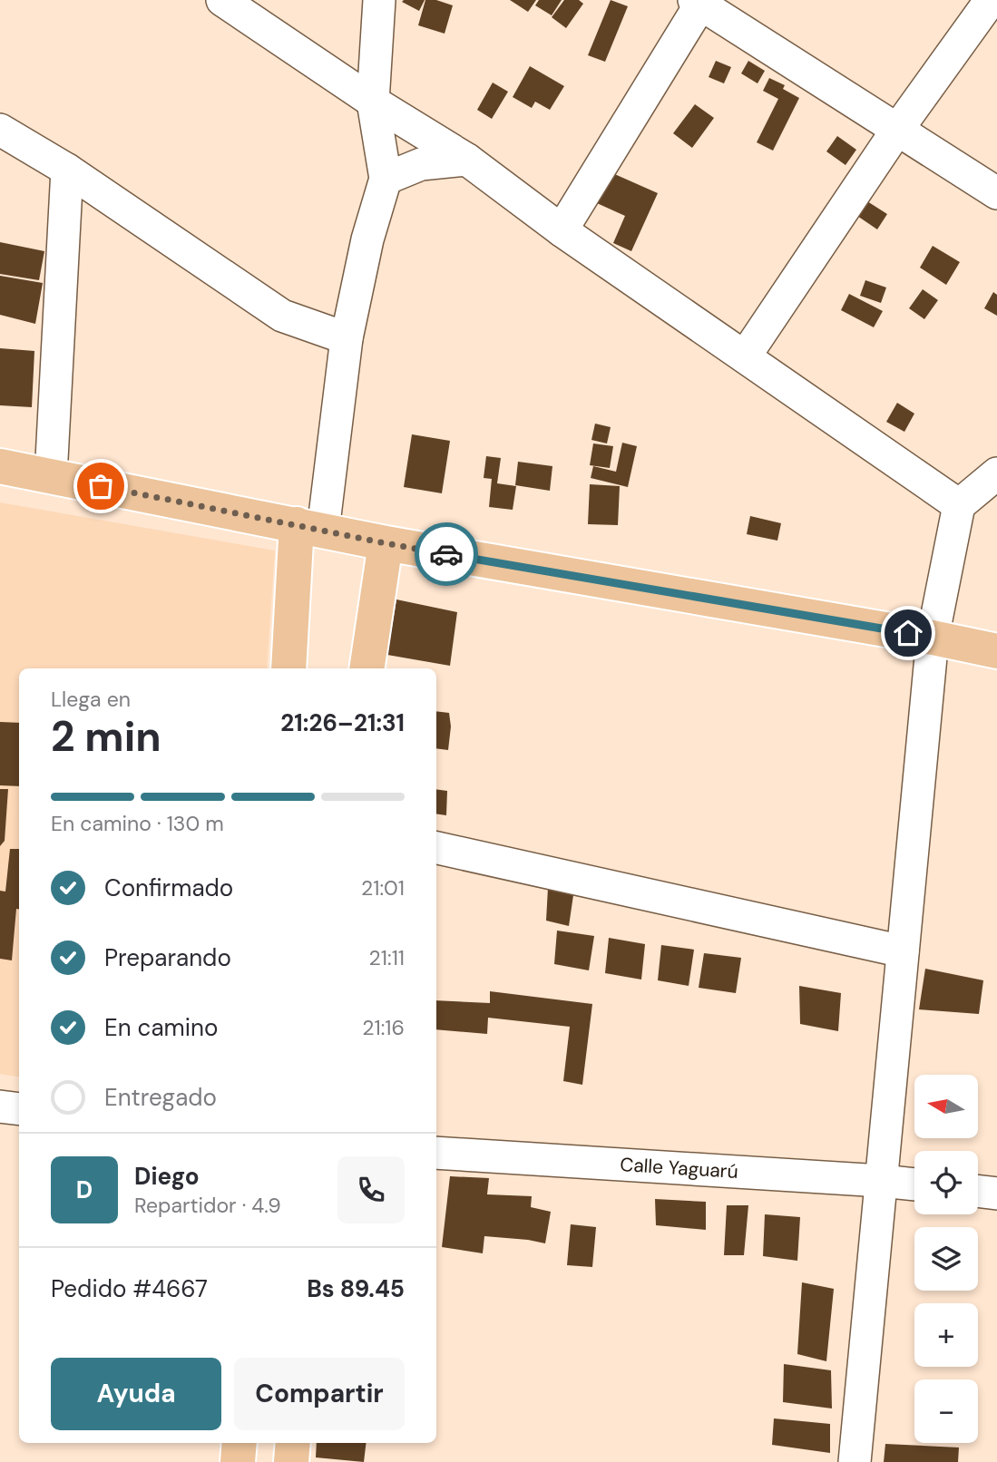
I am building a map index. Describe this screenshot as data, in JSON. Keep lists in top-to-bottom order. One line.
{"streets":{"street":["Calle Yaguarú"]},"north":"left","page":{"heading":["2 min","Llega en","21:26–21:31"],"panel":["Diego","Repartidor · 4.9","Pedido #4667","Bs 89.45"],"bar":"En camino · 130 m","list":[["Confirmado","21:01"],["Preparando","21:11"],["En camino","21:16"],"Entregado"],"map_buttons":["+","−"],"round":"D","buttons":["Ayuda","Compartir"]}}
